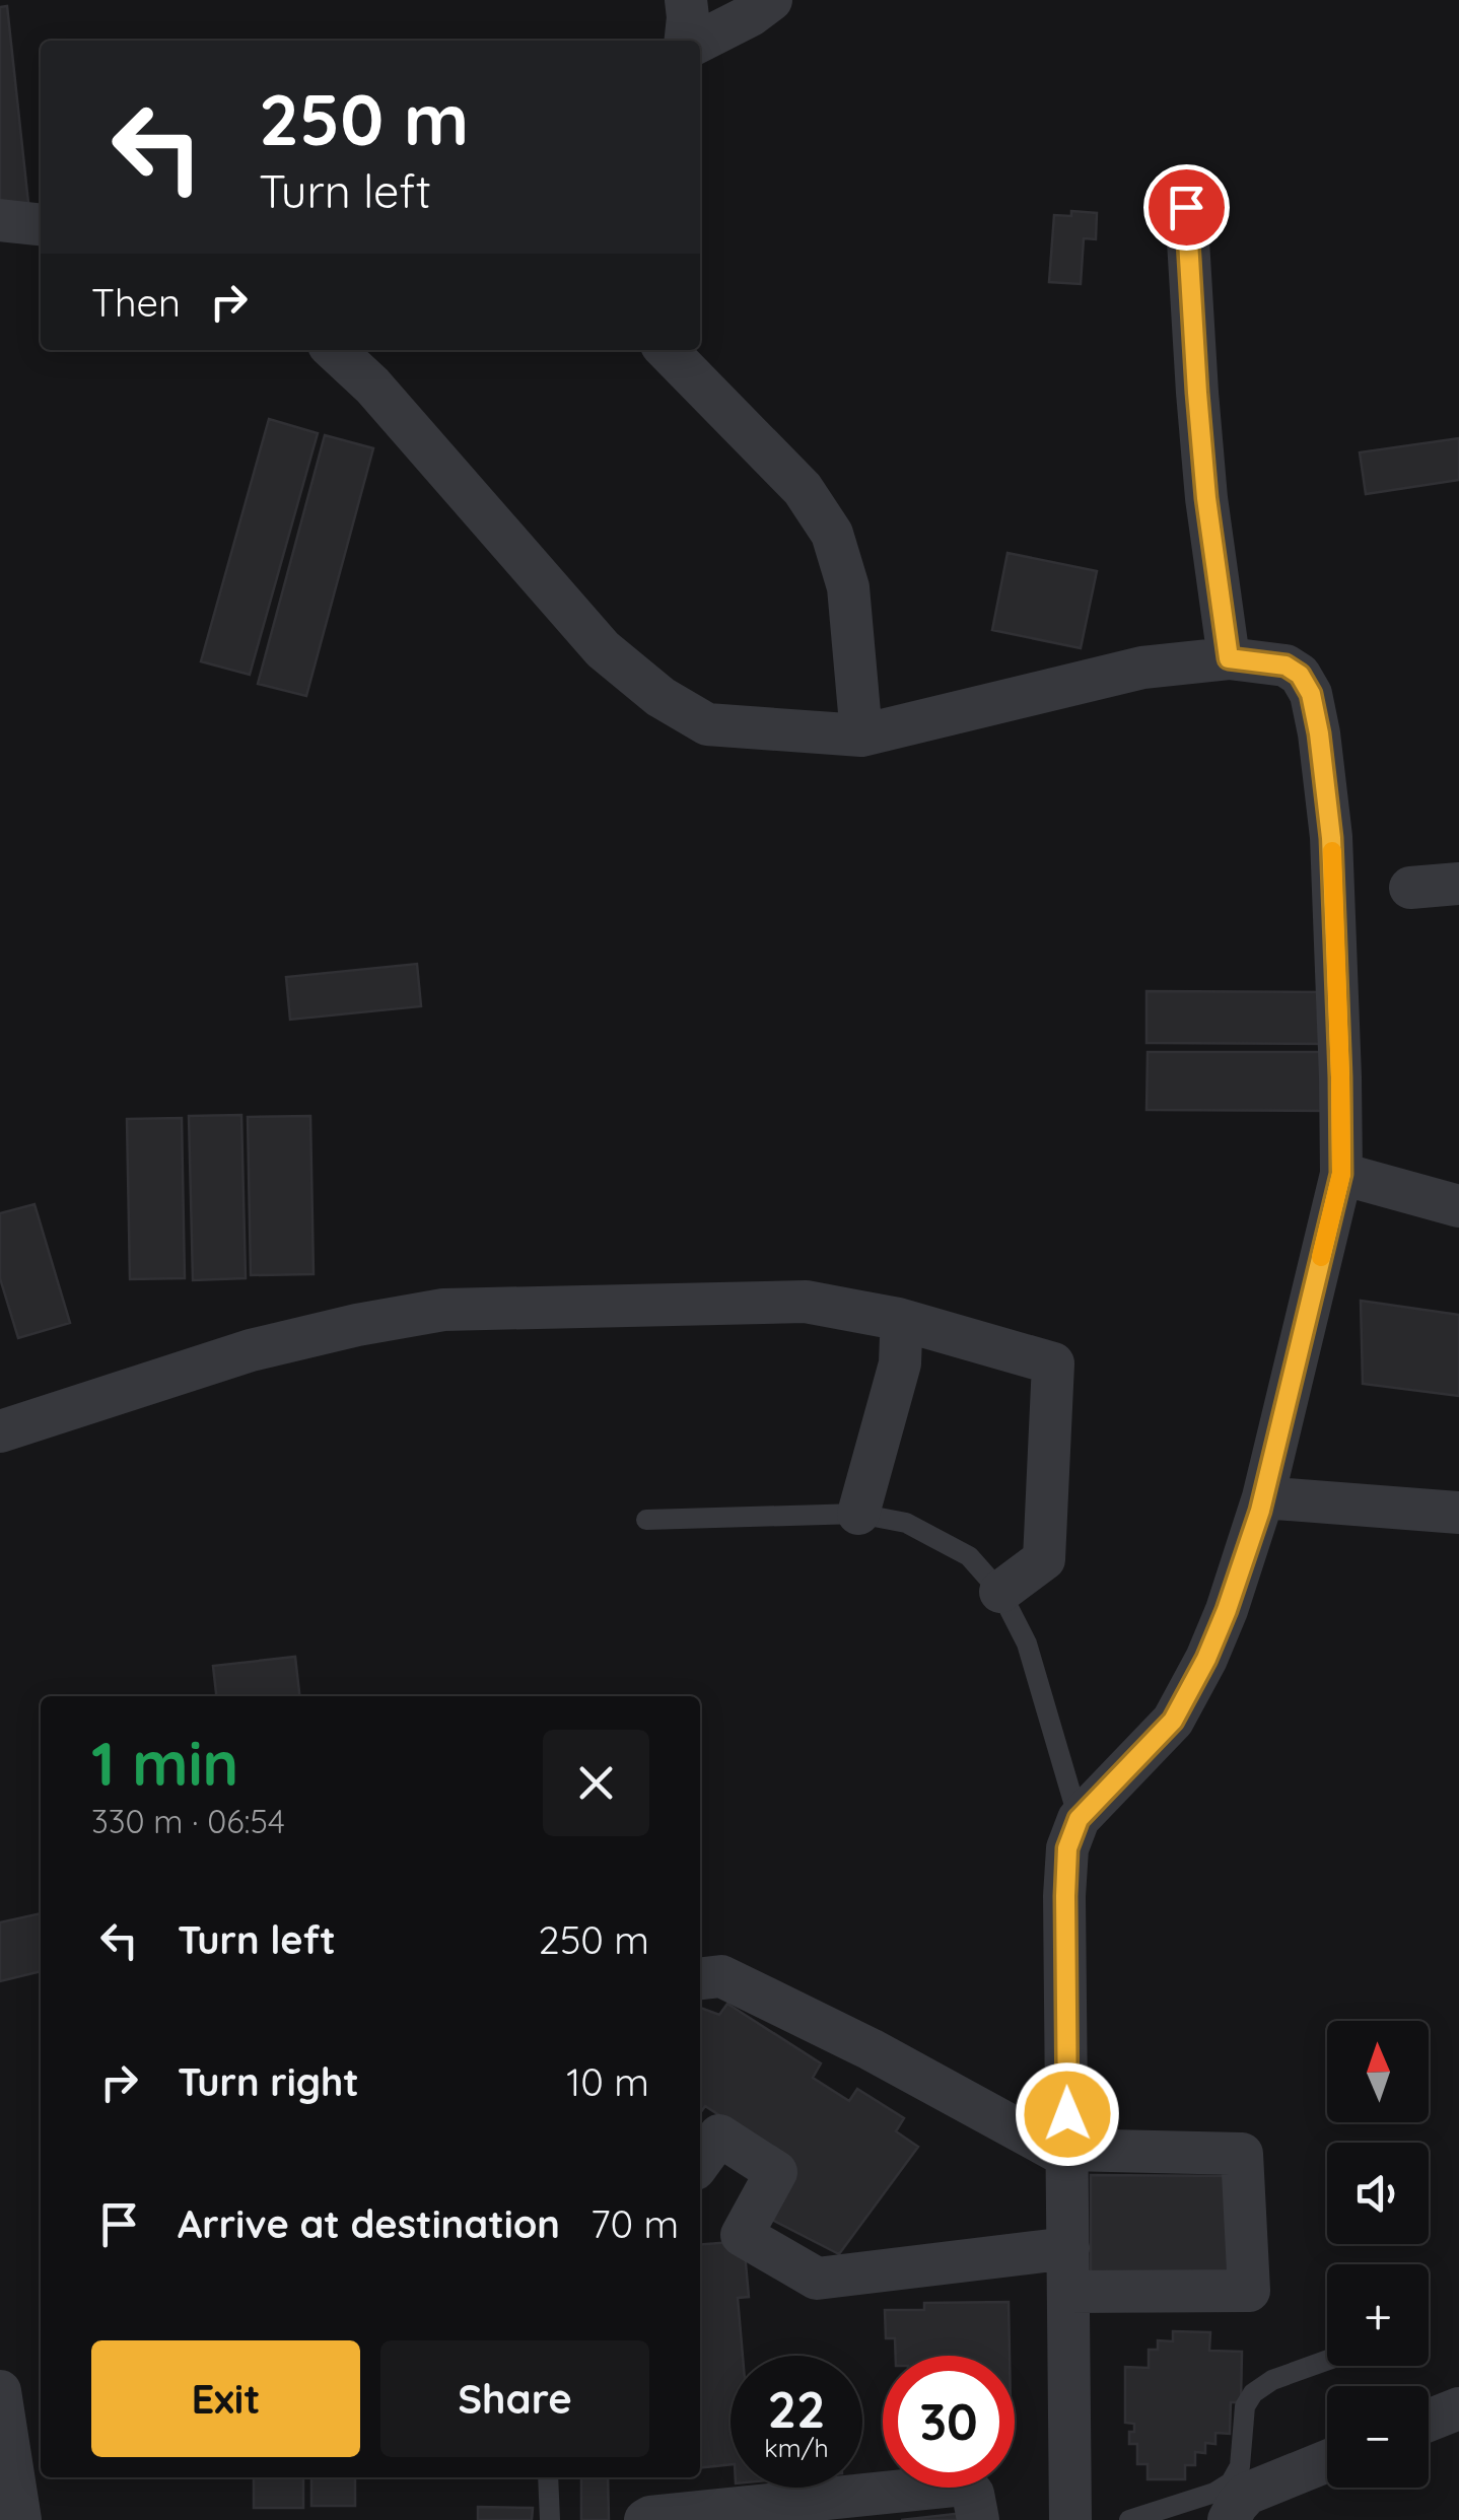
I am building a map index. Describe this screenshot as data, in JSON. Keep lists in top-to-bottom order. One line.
{"north":"top","page":{"turn":["250 m","Turn left"],"then":"Then","heading":["1 min","330 m · 06:54"],"list":[{"name":"Turn left","value":"250 m"},{"name":"Turn right","value":"10 m"},{"name":"Arrive at destination","value":"70 m"}],"map_buttons":["+","−"],"buttons":["Exit","Share"],"speed":"22 km/h","limit":"30"}}
